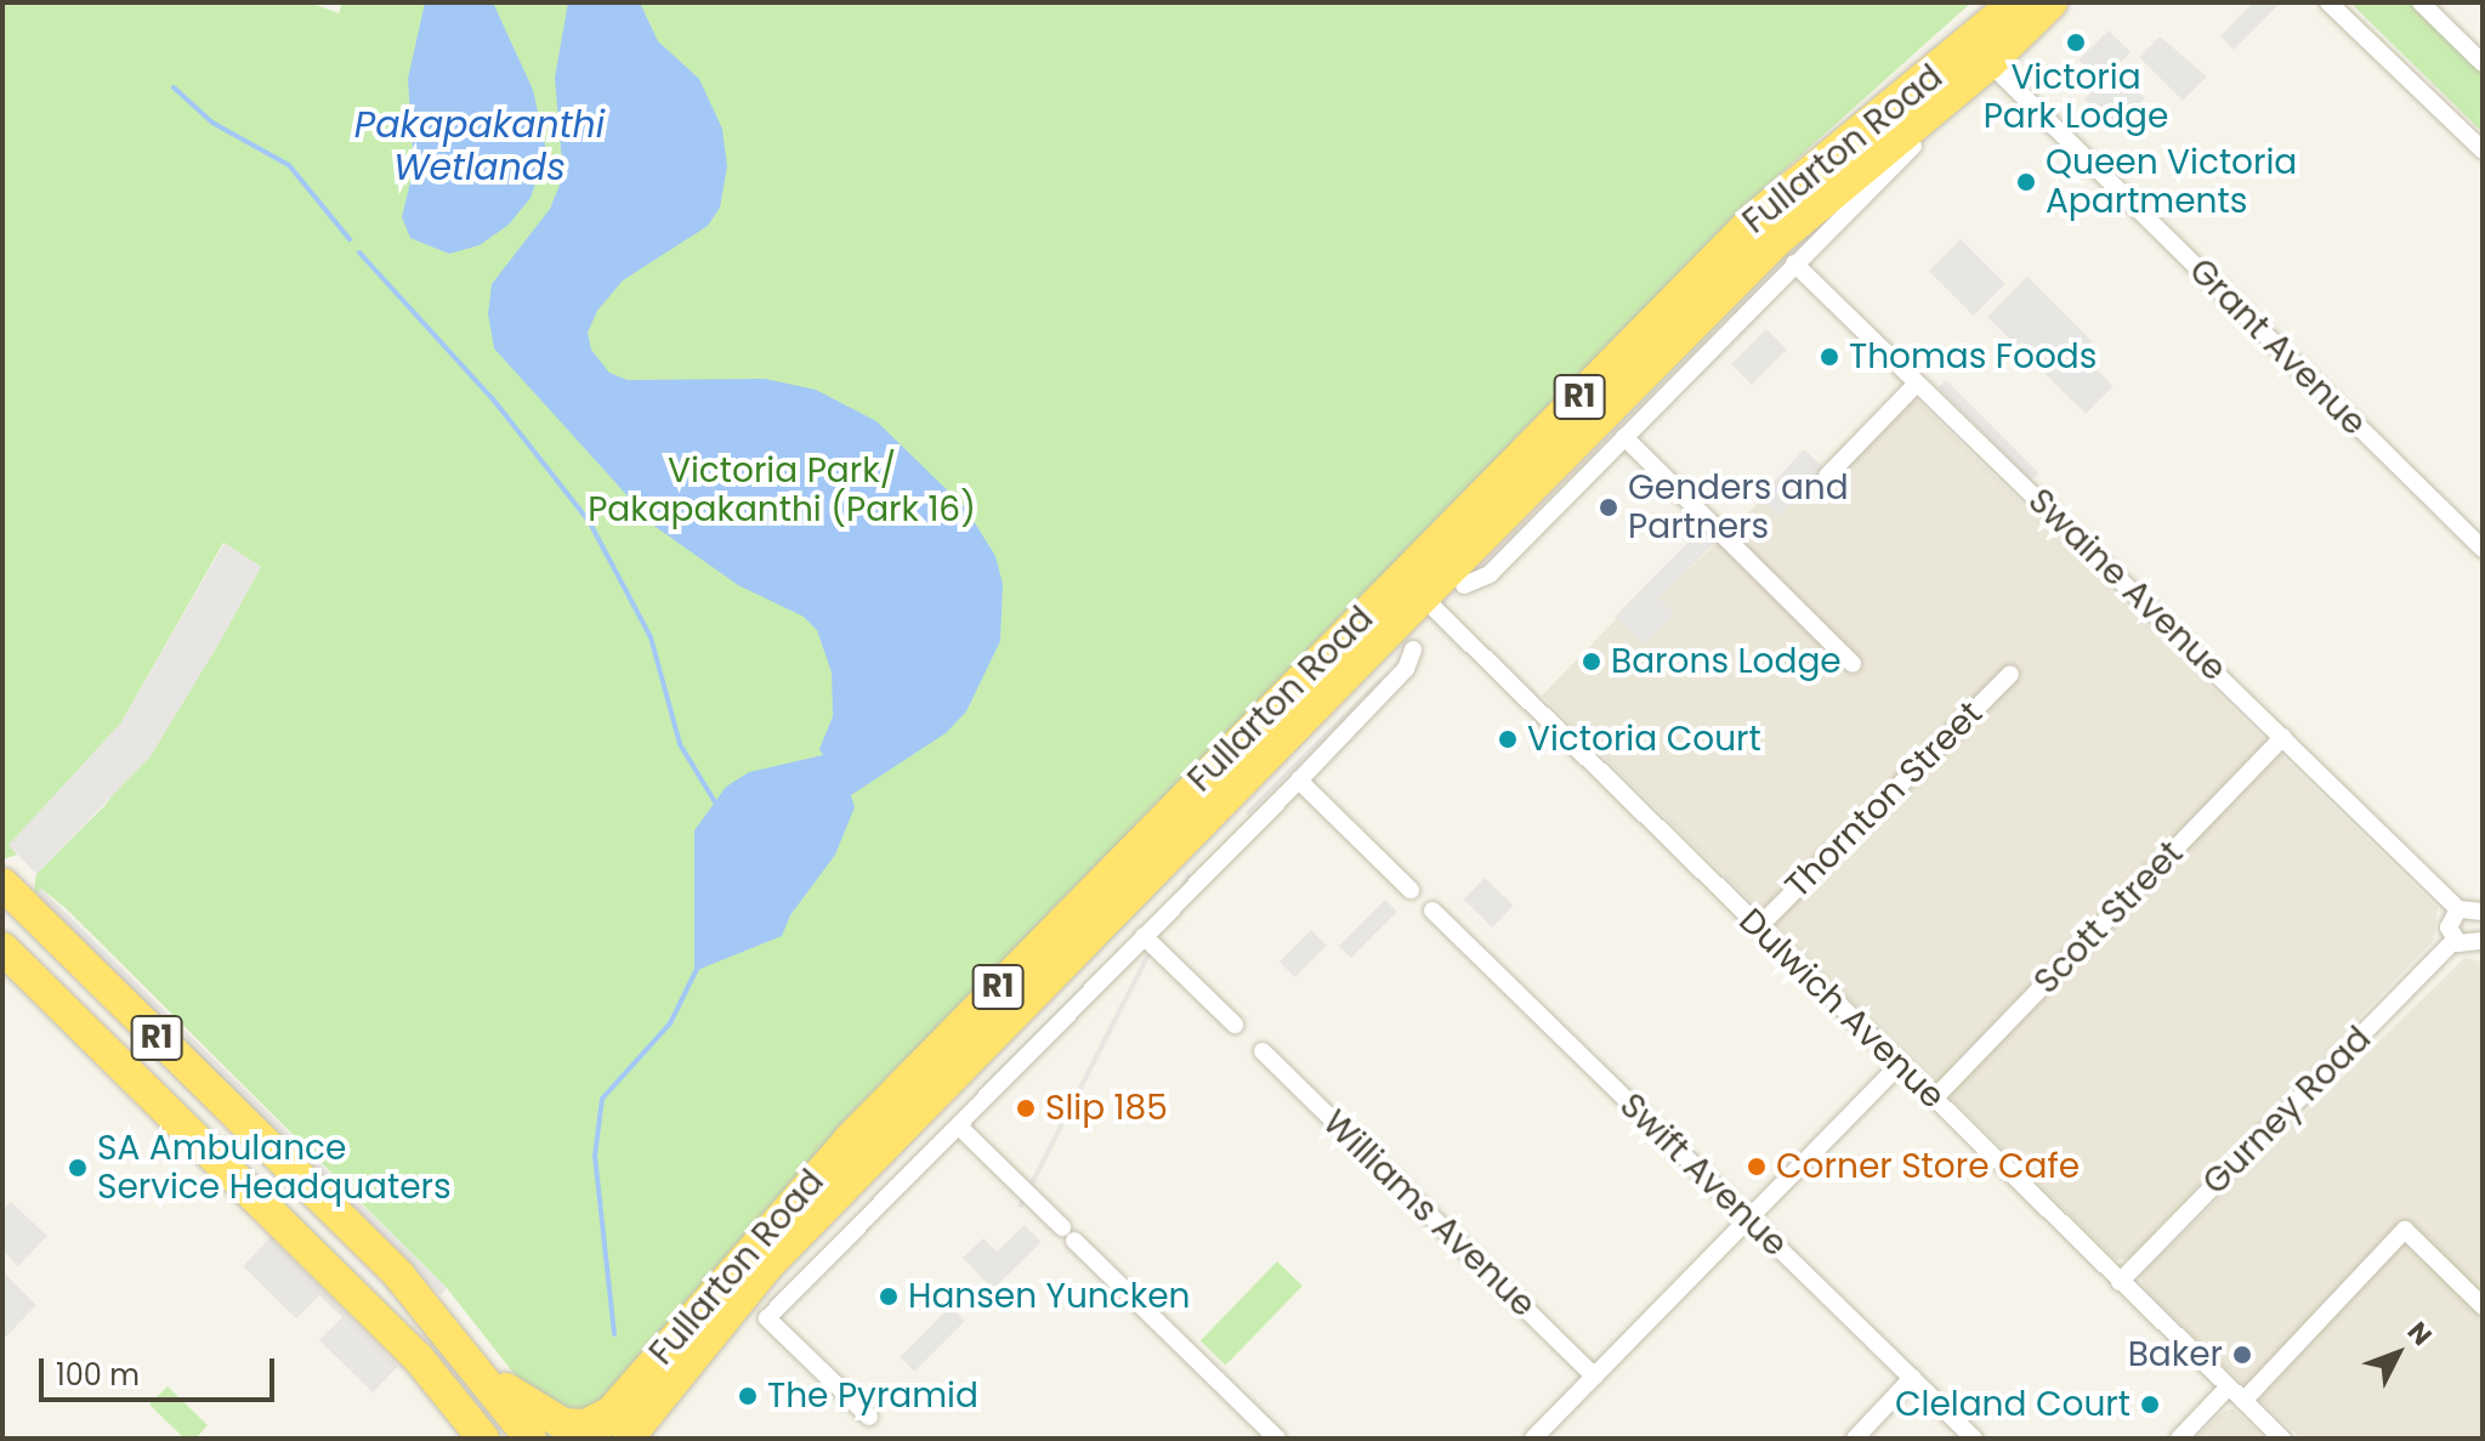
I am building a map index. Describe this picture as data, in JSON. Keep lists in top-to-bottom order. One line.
{"streets":{"highway":["Fullarton Road","R1"],"street":["Grant Avenue","Swaine Avenue","Thornton Street","Scott Street","Dulwich Avenue","Gurney Road","Swift Avenue","Williams Avenue"]},"crossings":[["Fullarton Road","Grant Avenue"],["Fullarton Road","R1"],["Fullarton Road","Swaine Avenue"],["Fullarton Road","Dulwich Avenue"],["Swaine Avenue","Scott Street"],["Thornton Street","Dulwich Avenue"],["Scott Street","Dulwich Avenue"],["Dulwich Avenue","Gurney Road"]],"water":["Pakapakanthi Wetlands"],"parks":["Victoria Park/ Pakapakanthi (Park 16)"],"places":["Victoria Park Lodge","Queen Victoria Apartments","Thomas Foods","Genders and Partners","Barons Lodge","Victoria Court","Slip 185","Corner Store Cafe","SA Ambulance Service Headquaters","Hansen Yuncken","Baker","The Pyramid","Cleland Court"],"scale_bar":"100 m","north":"top right"}
